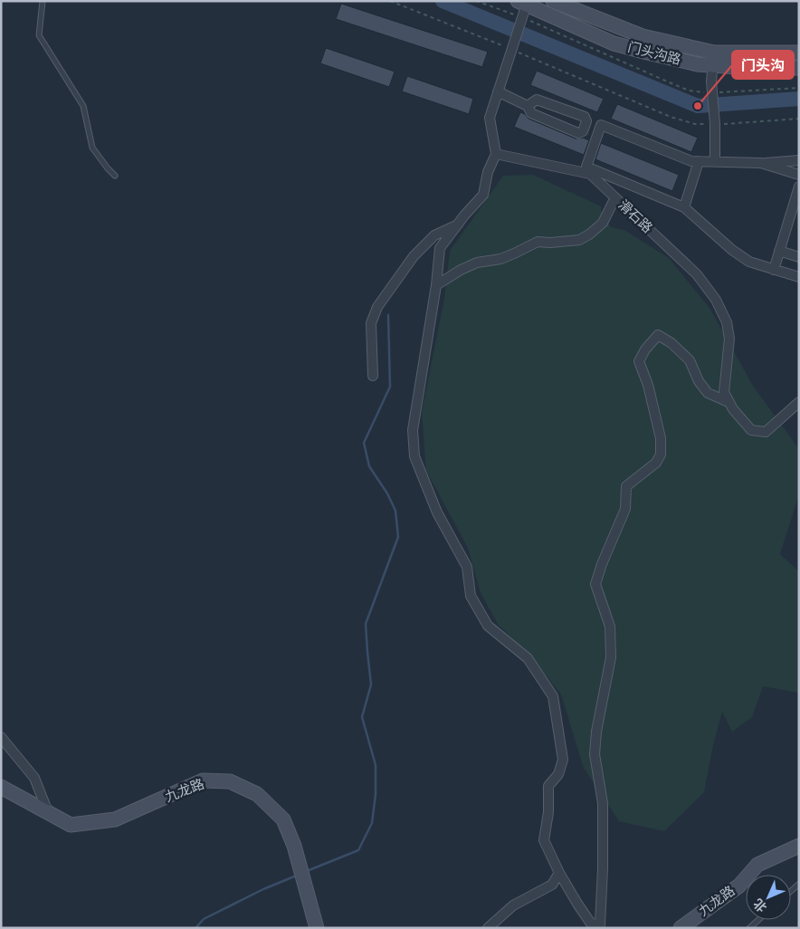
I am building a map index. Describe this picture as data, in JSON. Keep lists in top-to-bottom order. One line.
{"streets":{"main road":["门头沟路","九龙路"],"street":["滑石路"]},"places":["门头沟"],"north":"bottom left"}
